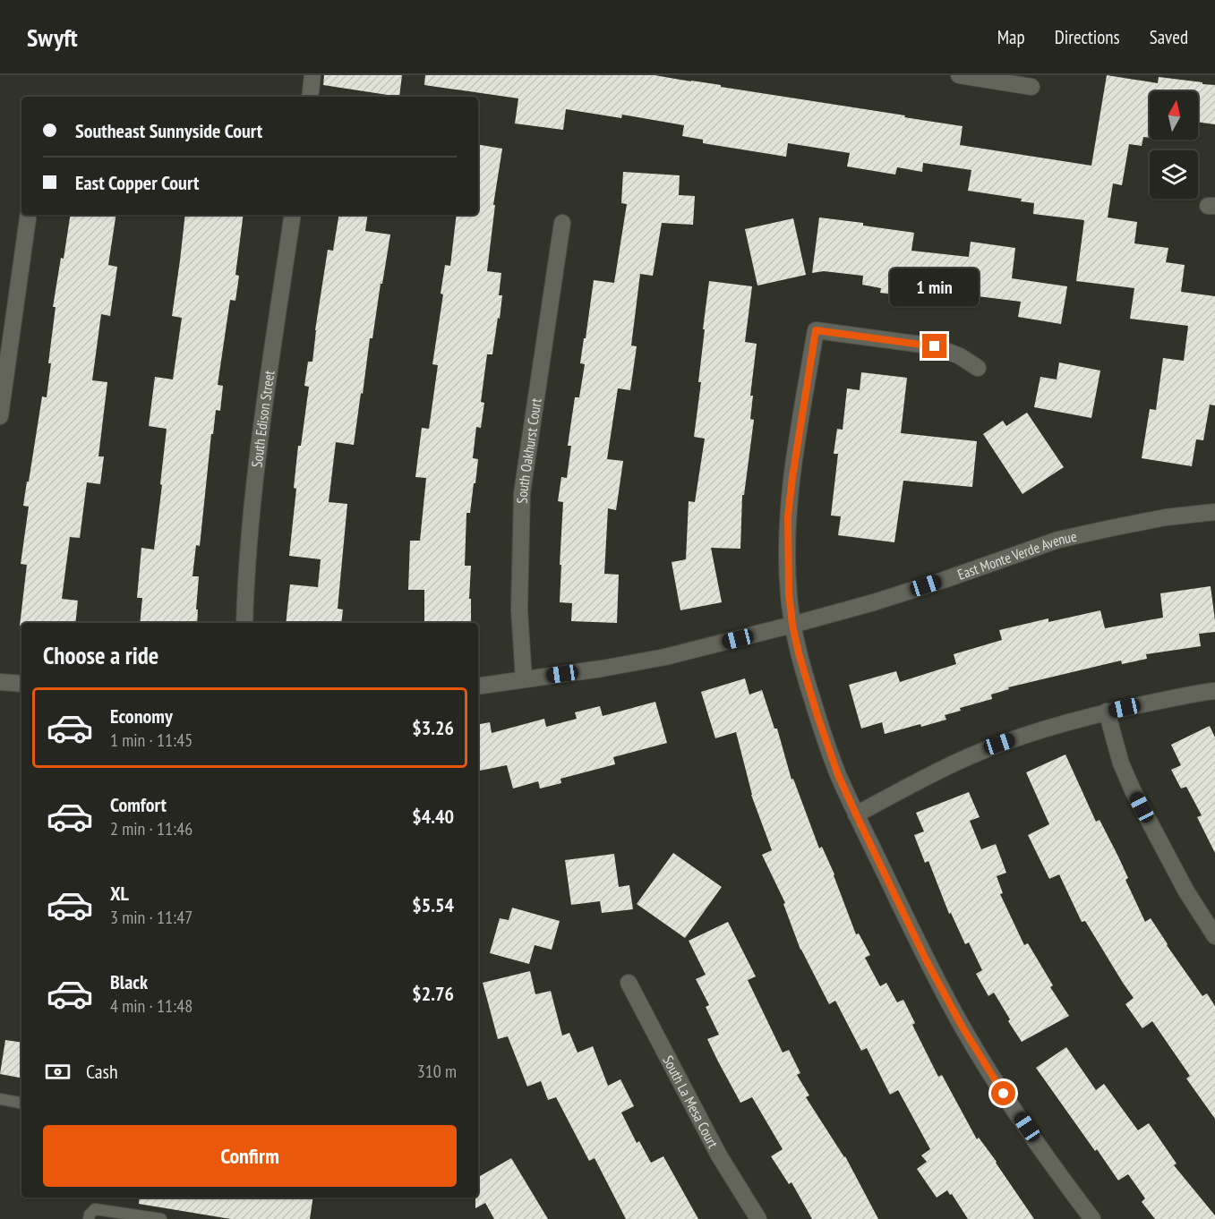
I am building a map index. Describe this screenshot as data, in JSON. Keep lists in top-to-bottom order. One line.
{"streets":{"street":["South Edison Street","South Oakhurst Court","East Monte Verde Avenue","South La Mesa Court"]},"crossings":[["South Oakhurst Court","East Monte Verde Avenue"]],"north":"top","page":{"header":"Swyft","nav":["Map","Directions","Saved"],"banner":["Southeast Sunnyside Court","East Copper Court"],"bubble":"1 min","heading":"Choose a ride","list":[{"name":"Economy","note":"1 min · 11:45","value":"$3.26"},{"name":"Comfort","note":"2 min · 11:46","value":"$4.40"},{"name":"XL","note":"3 min · 11:47","value":"$5.54"},{"name":"Black","note":"4 min · 11:48","value":"$2.76"}],"pay":["Cash","310 m"],"buttons":"Confirm"}}
